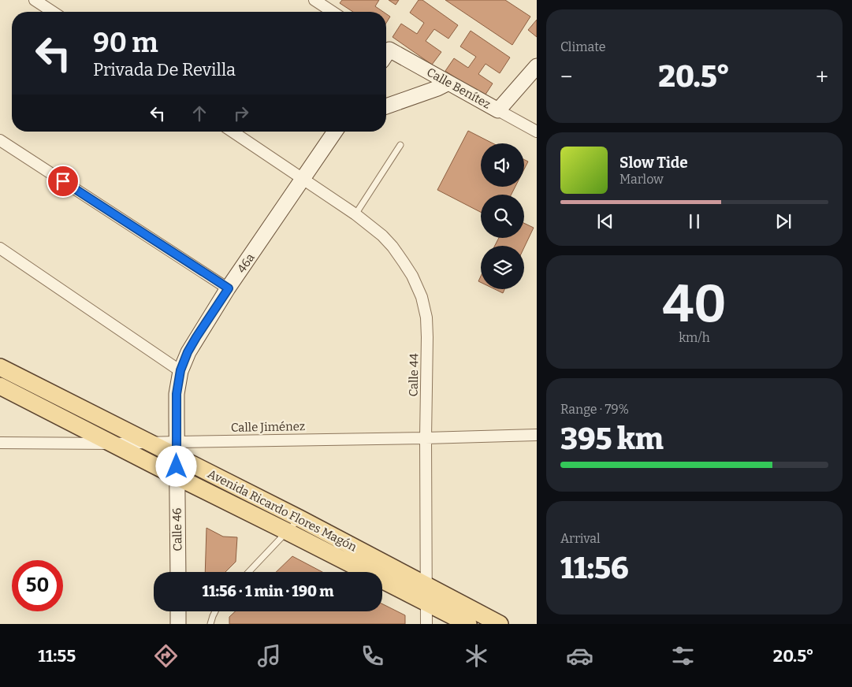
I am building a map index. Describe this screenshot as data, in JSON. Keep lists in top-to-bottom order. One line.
{"streets":{"main road":["Avenida Ricardo Flores Magón"],"street":["Calle Benítez","46a","Calle 44","Calle Jiménez","Calle 46"]},"crossings":[["46a","Calle 44"],["46a","Calle Jiménez"],["46a","Avenida Ricardo Flores Magón"],["46a","Calle 46"],["Calle 44","Calle Jiménez"],["Calle 44","Avenida Ricardo Flores Magón"],["Calle Jiménez","Avenida Ricardo Flores Magón"],["Calle Jiménez","Calle 46"],["Avenida Ricardo Flores Magón","Calle 46"]],"page":{"tile":["Climate",["40","km/h"],["Range · 79%","395 km"],["Arrival","11:56"]],"turn":["90 m","Privada De Revilla"],"heat":["−","20.5°","+"],"song":["Slow Tide","Marlow"],"limit":"50","trip":"11:56 · 1 min · 190 m","tabs":["11:55","20.5°"]}}
